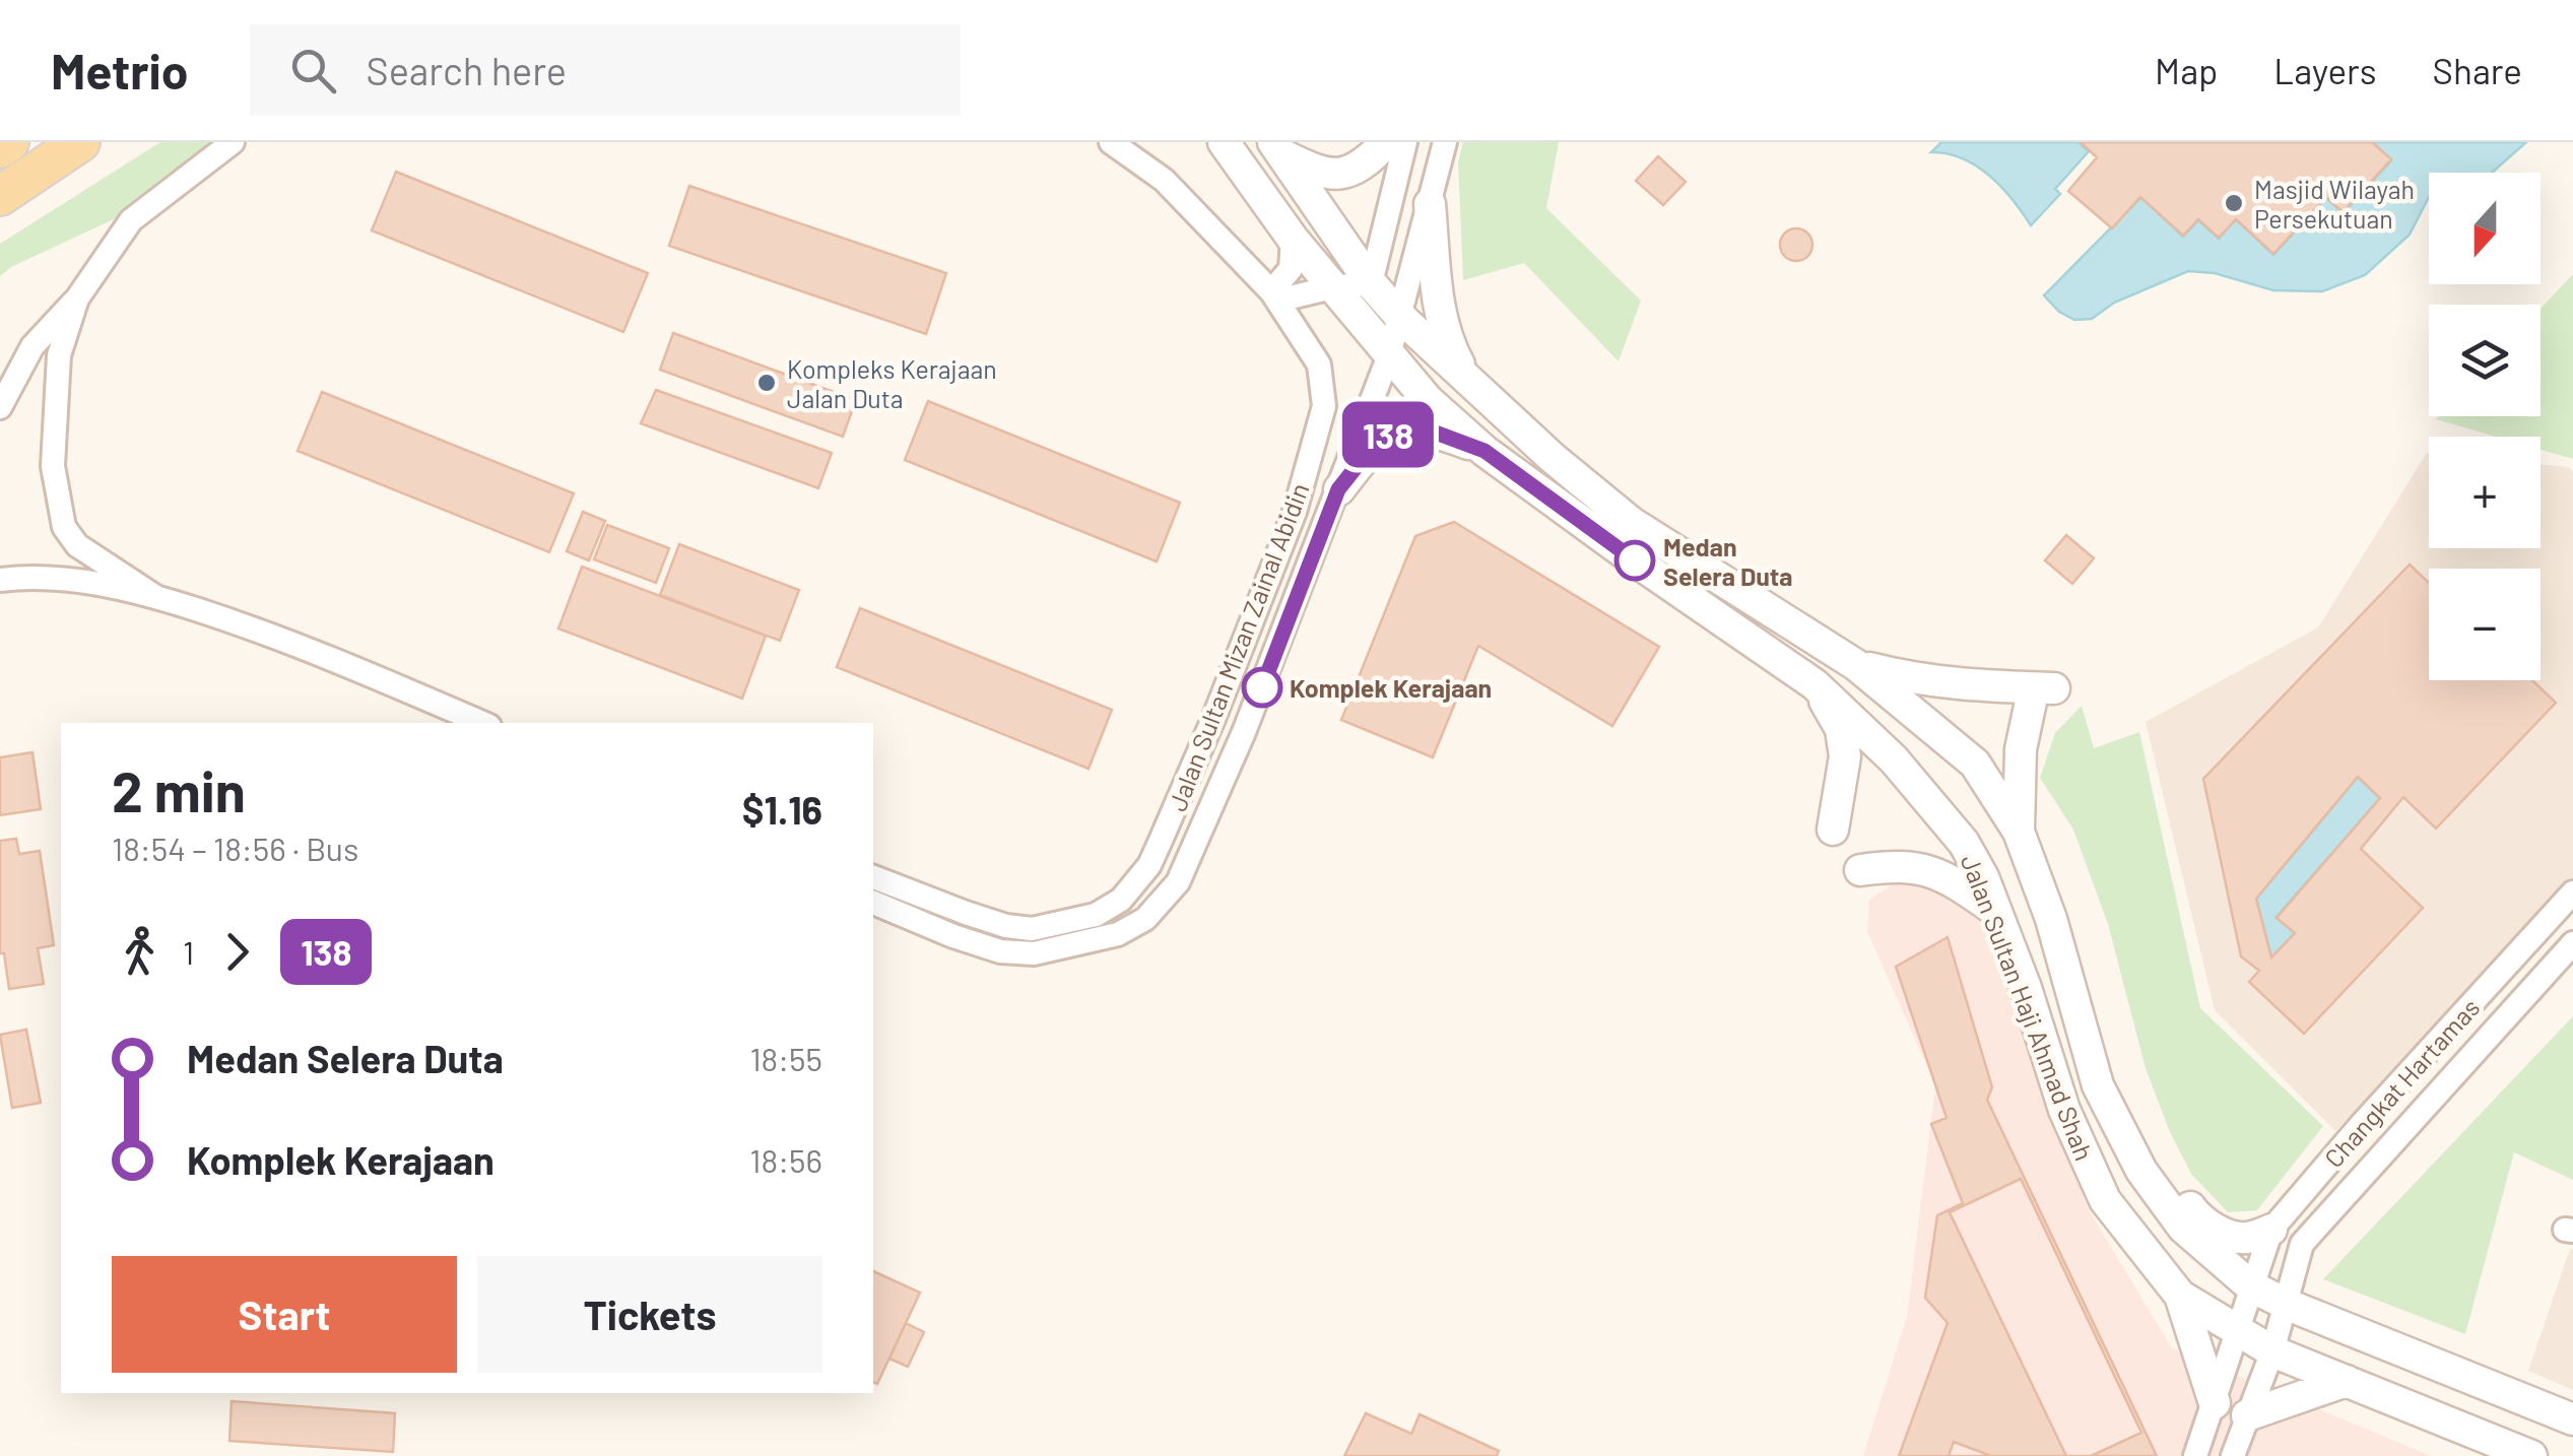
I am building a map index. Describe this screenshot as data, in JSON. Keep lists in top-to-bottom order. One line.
{"streets":{"street":["Jalan Sultan Mizan Zainal Abidin","Jalan Sultan Haji Ahmad Shah","Changkat Hartamas"]},"crossings":[["Jalan Sultan Mizan Zainal Abidin","Jalan Sultan Haji Ahmad Shah"],["Jalan Sultan Haji Ahmad Shah","Changkat Hartamas"]],"places":["Masjid Wilayah Persekutuan","Kompleks Kerajaan Jalan Duta","Medan Selera Duta","Komplek Kerajaan"],"lines":["bus line 138"],"north":"bottom","page":{"header":"Metrio","search":"Search here","nav":["Map","Layers","Share"],"on_map":"138","map_buttons":["+","−"],"heading":["2 min","18:54 – 18:56 · Bus","$1.16"],"legs":["1","138"],"list":[{"name":"Medan Selera Duta","value":"18:55"},{"name":"Komplek Kerajaan","value":"18:56"}],"buttons":["Start","Tickets"]}}
